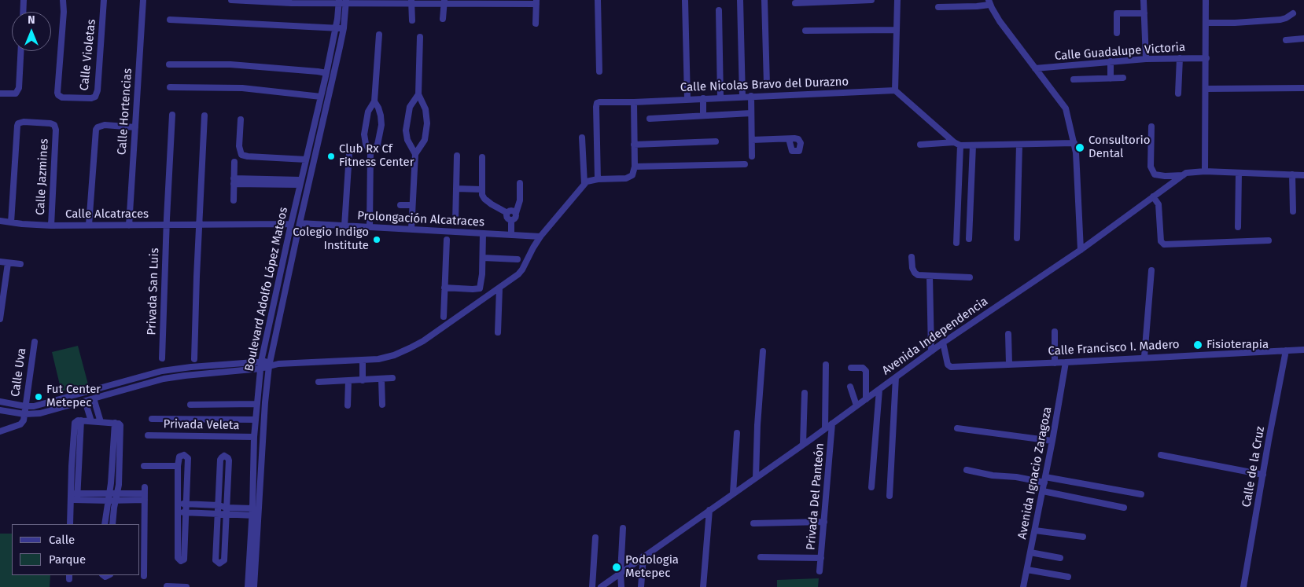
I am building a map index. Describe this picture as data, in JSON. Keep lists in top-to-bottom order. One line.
{"streets":{"street":["Calle Guadalupe Victoria","Calle Violetas","Calle Nicolas Bravo del Durazno","Calle Hortencias","Calle Jazmines","Calle Alcatraces","Prolongación Alcatraces","Boulevard Adolfo López Mateos","Privada San Luis","Avenida Independencia","Calle Francisco I. Madero","Calle Uva","Privada Veleta","Calle de la Cruz","Avenida Ignacio Zaragoza","Privada Del Panteón"]},"crossings":[["Calle Hortencias","Calle Alcatraces"],["Calle Jazmines","Calle Alcatraces"],["Calle Alcatraces","Boulevard Adolfo López Mateos"],["Calle Alcatraces","Privada San Luis"],["Prolongación Alcatraces","Boulevard Adolfo López Mateos"],["Boulevard Adolfo López Mateos","Privada Veleta"],["Avenida Independencia","Calle Francisco I. Madero"],["Avenida Independencia","Privada Del Panteón"],["Calle Francisco I. Madero","Calle de la Cruz"],["Calle Francisco I. Madero","Avenida Ignacio Zaragoza"]],"places":["Consultorio Dental","Club Rx Cf Fitness Center","Colegio Indigo Institute","Fisioterapia","Fut Center Metepec","Podologia Metepec"],"legend":["Calle","Parque"],"north":"top"}
